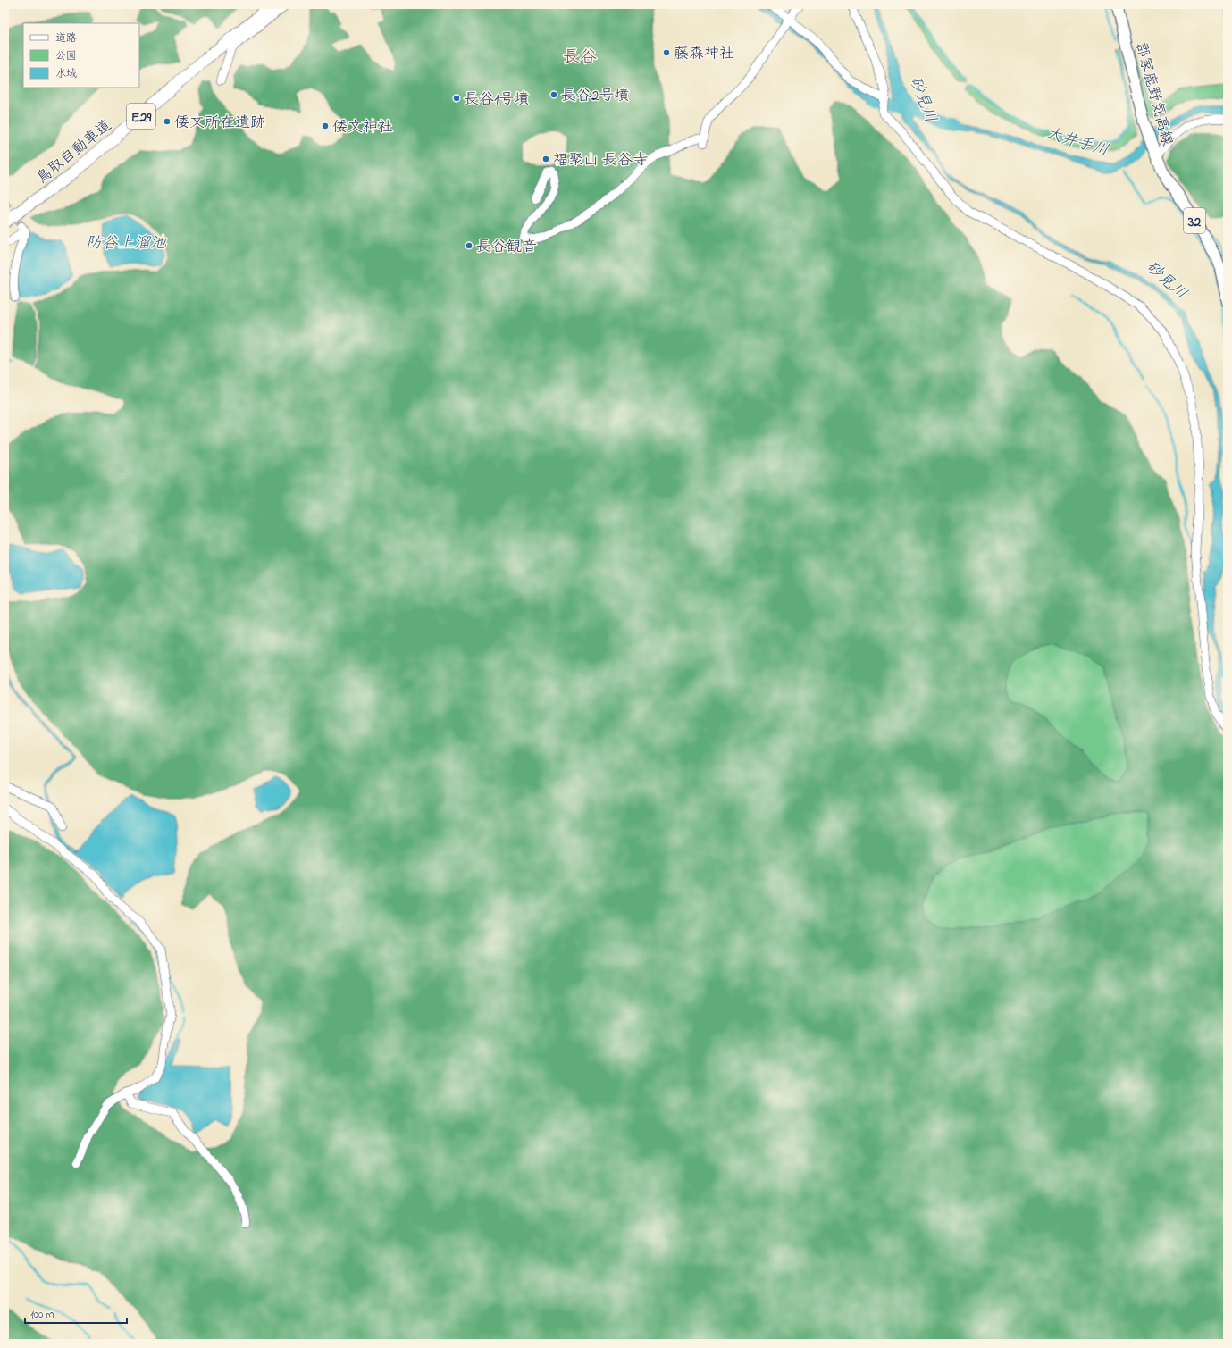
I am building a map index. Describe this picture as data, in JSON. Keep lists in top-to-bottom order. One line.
{"streets":{"highway":["E29","鳥取自動車道"],"main road":["郡家鹿野気高線","32"]},"districts":["長谷"],"water":["砂見川","大井手川","防谷上溜池"],"places":["藤森神社","長谷2号墳","長谷1号墳","倭文所在遺跡","倭文神社","福聚山 長谷寺","長谷観音"],"legend":["道路","公園","水域"],"scale_bar":"100 m"}
